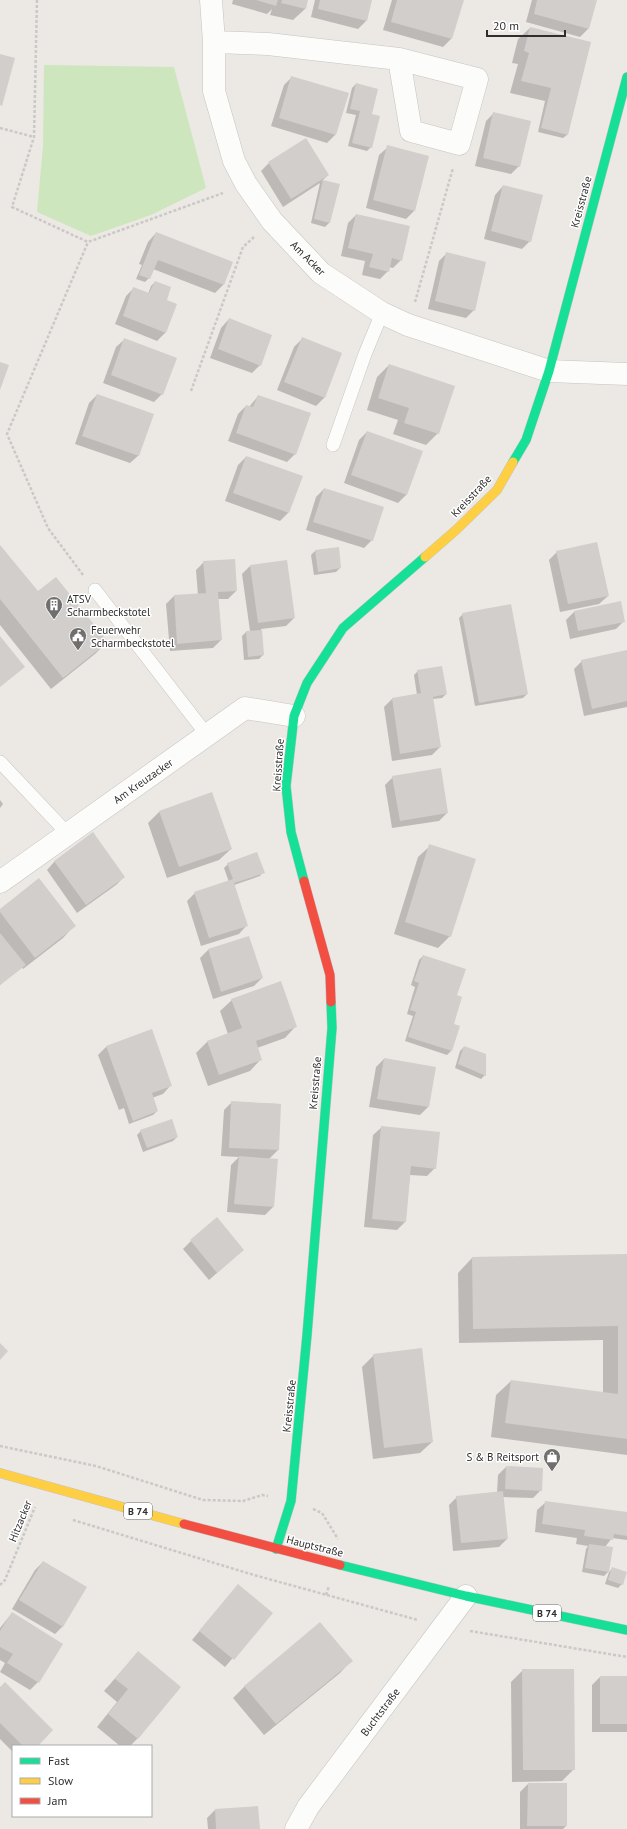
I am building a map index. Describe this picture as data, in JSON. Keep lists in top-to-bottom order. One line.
{"streets":{"street":["Kreisstraße","Am Acker","Am Kreuzacker","B 74","Hauptstraße","Buchtstraße"],"path":["Hitzacker"]},"crossings":[["Kreisstraße","Am Acker"],["Kreisstraße","Am Kreuzacker"],["Kreisstraße","Hauptstraße"],["Hitzacker","Hauptstraße"],["Hauptstraße","Buchtstraße"]],"places":{"building":["ATSV Scharmbeckstotel"],"public building":["Feuerwehr Scharmbeckstotel"],"shop":["S & B Reitsport"]},"legend":["Fast","Slow","Jam"],"scale_bar":"20 m"}
